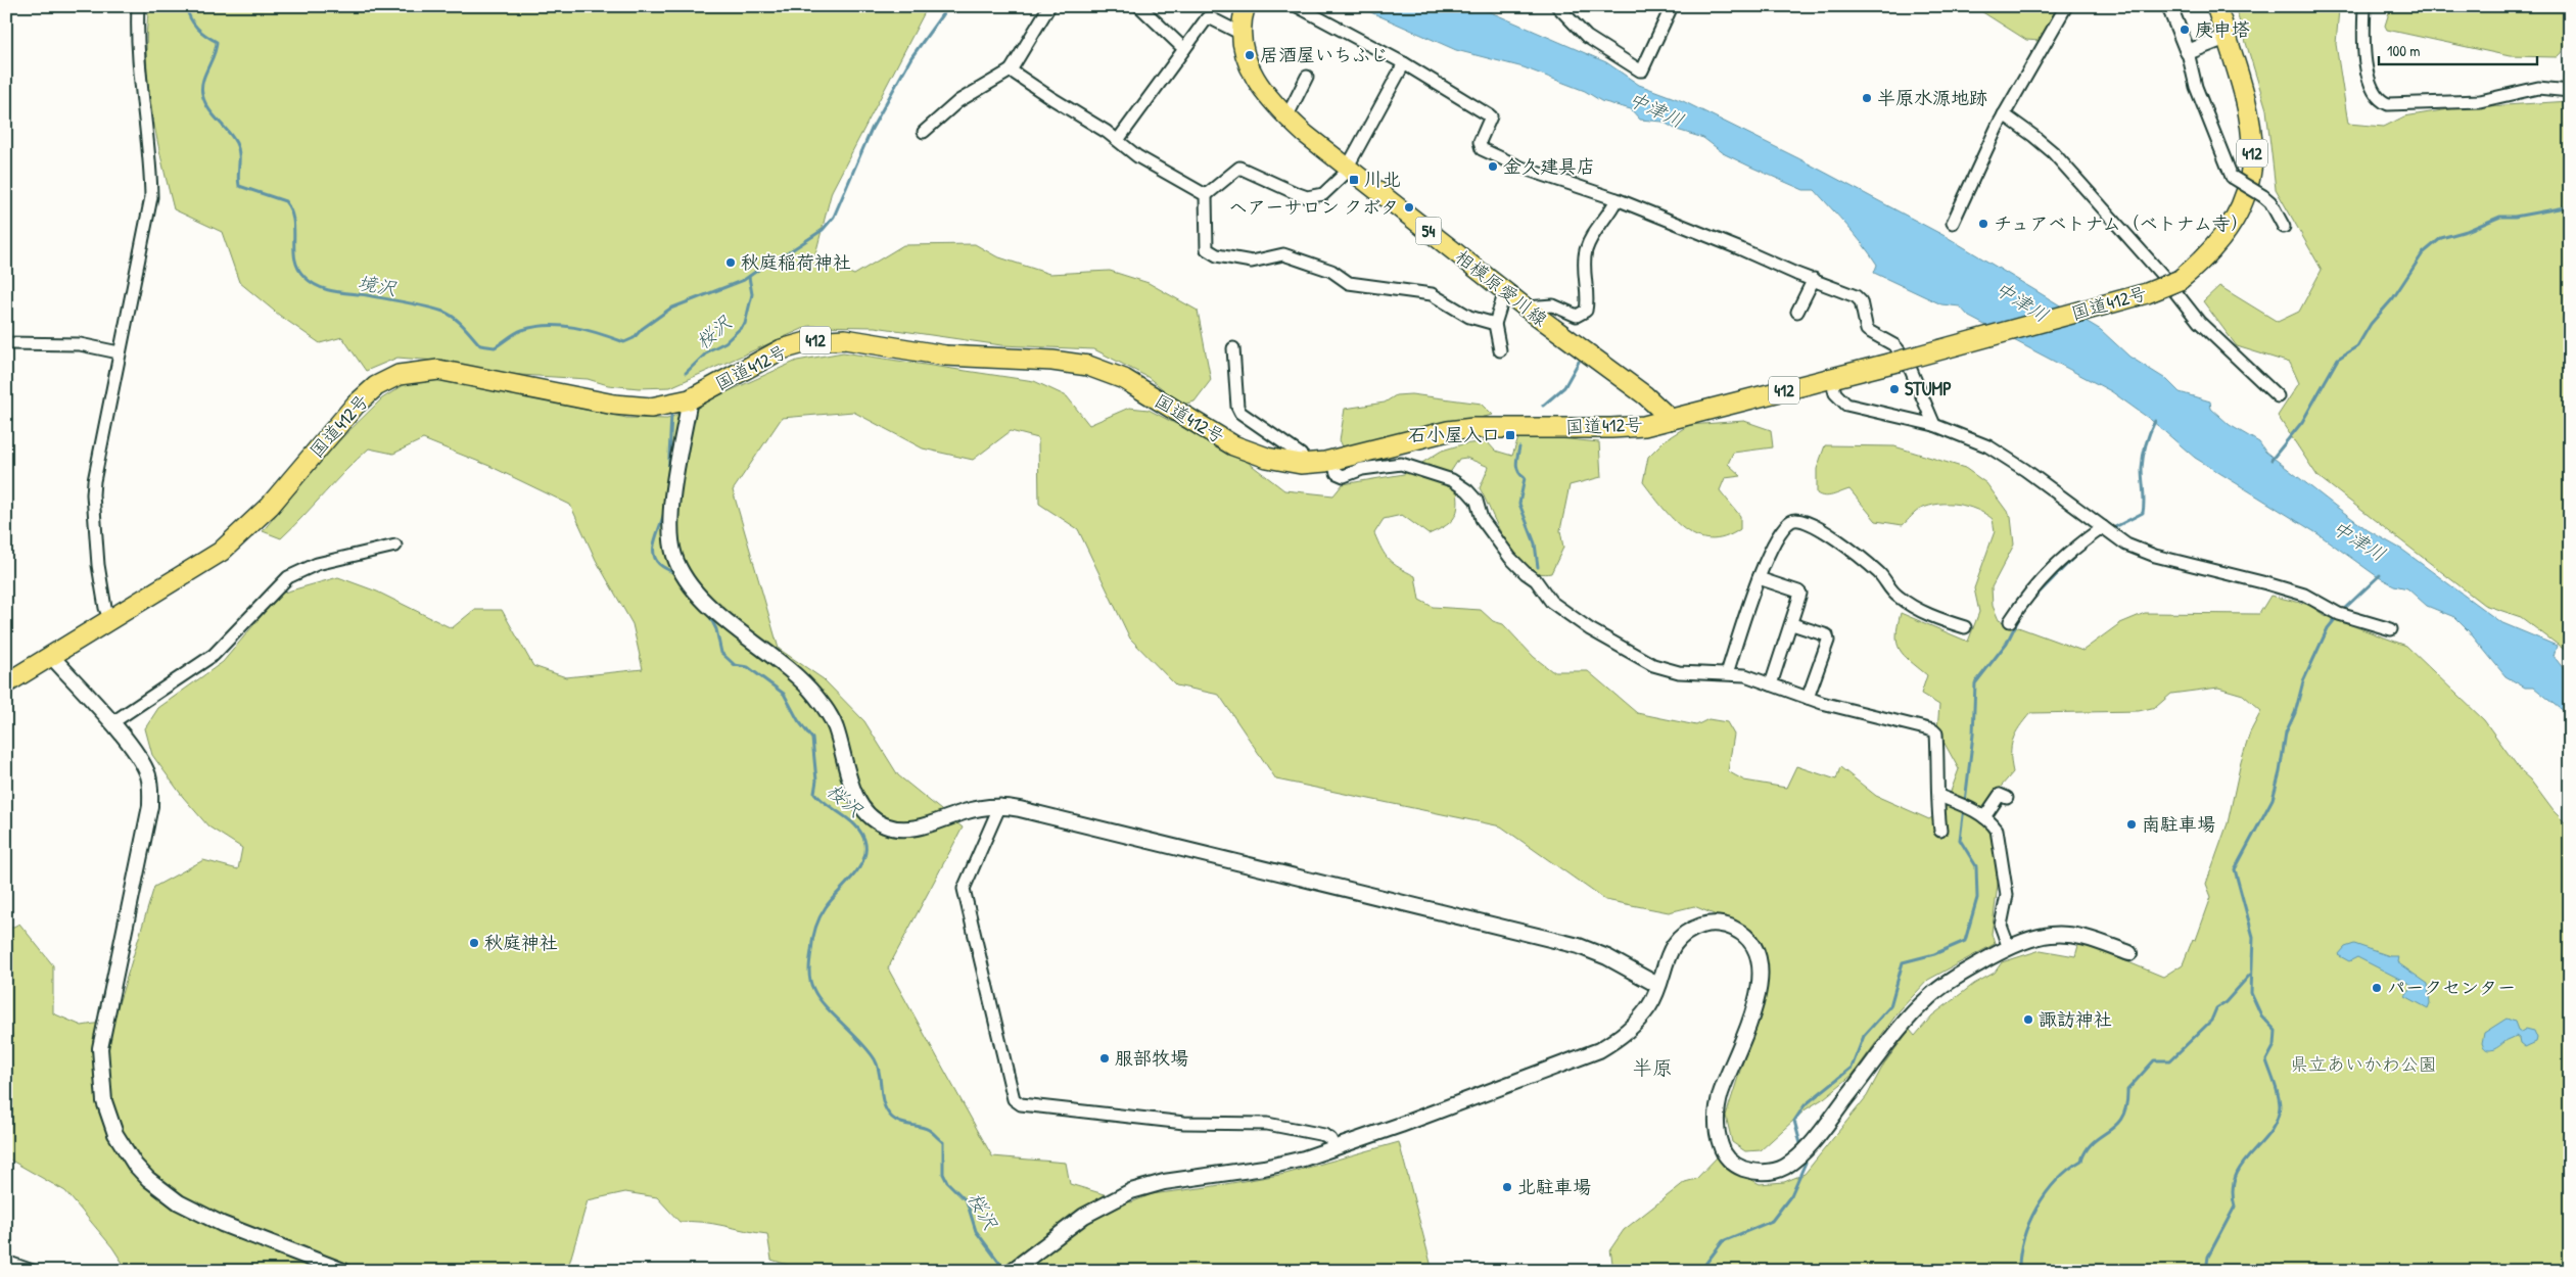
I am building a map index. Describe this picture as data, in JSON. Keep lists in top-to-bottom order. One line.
{"streets":{"highway":["412","国道412号"],"main road":["54","相模原愛川線"]},"crossings":[["相模原愛川線","国道412号"]],"districts":["半原"],"water":["中津川","境沢","桜沢"],"parks":["県立あいかわ公園"],"places":{"other":["庚申塔","居酒屋いちふじ","半原水源地跡","金久建具店","ヘアーサロン クボタ","チュアベトナム（ベトナム寺）","秋庭稲荷神社","STUMP","南駐車場","秋庭神社","パークセンター","諏訪神社","服部牧場","北駐車場"],"transit":["川北","石小屋入口"]},"scale_bar":"100 m"}
